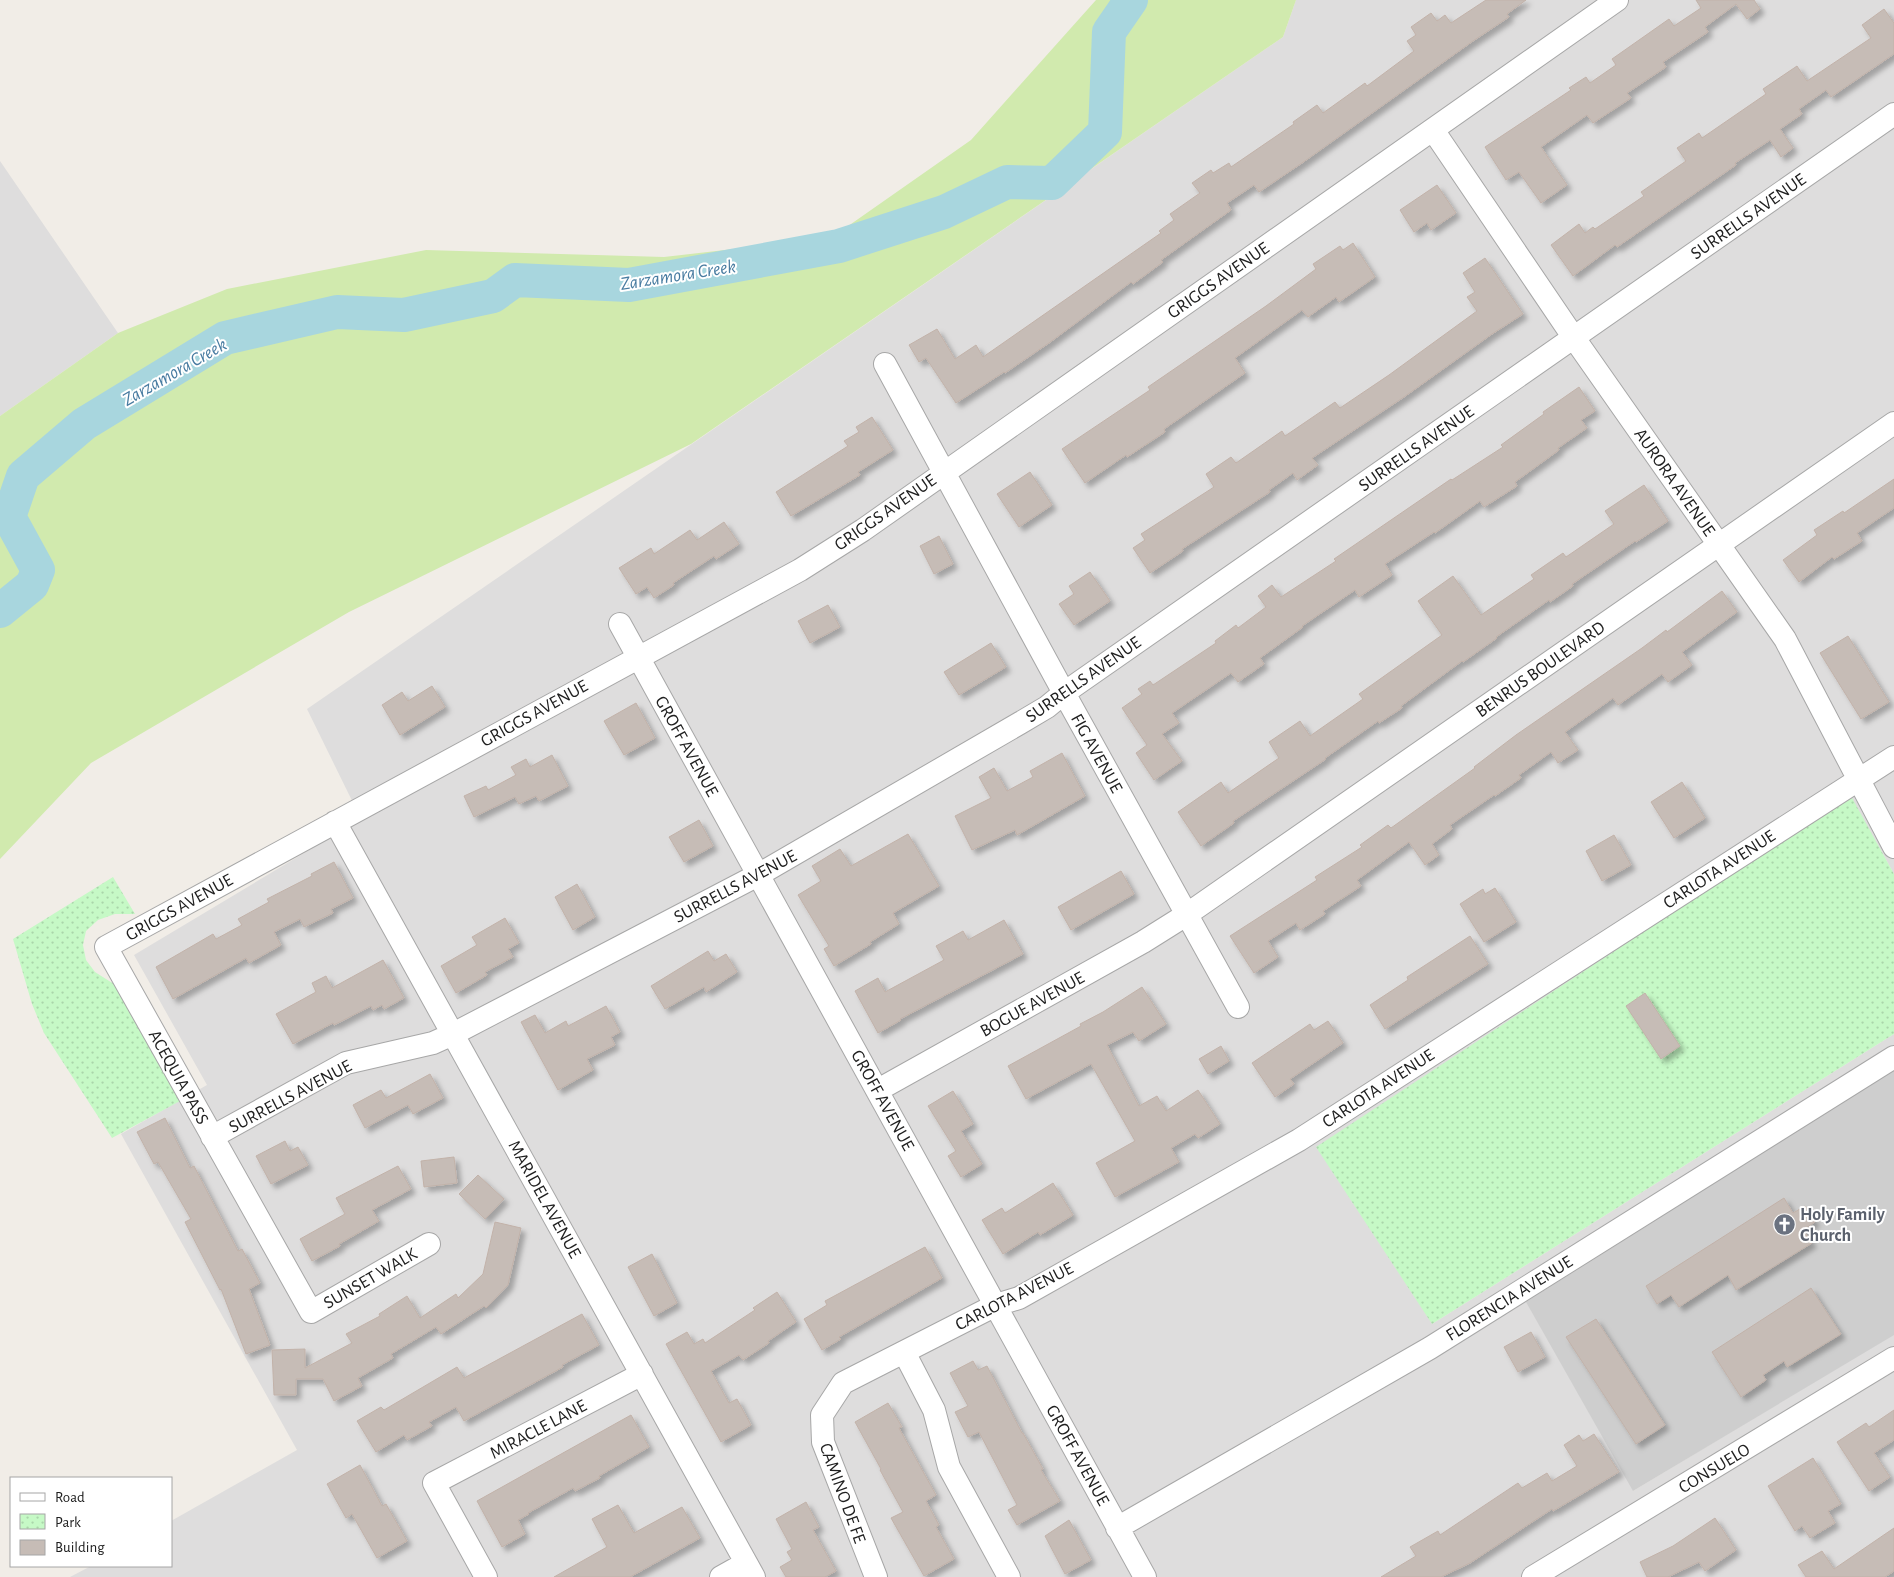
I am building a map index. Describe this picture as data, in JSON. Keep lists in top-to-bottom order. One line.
{"streets":{"street":["SURRELLS AVENUE","GRIGGS AVENUE","AURORA AVENUE","BENRUS BOULEVARD","GROFF AVENUE","FIG AVENUE","CARLOTA AVENUE","BOGUE AVENUE","ACEQUIA PASS","MARIDEL AVENUE","SUNSET WALK","FLORENCIA AVENUE","MIRACLE LANE","CONSUELO","CAMINO DE FE"]},"crossings":[["SURRELLS AVENUE","AURORA AVENUE"],["SURRELLS AVENUE","GROFF AVENUE"],["SURRELLS AVENUE","FIG AVENUE"],["SURRELLS AVENUE","ACEQUIA PASS"],["SURRELLS AVENUE","MARIDEL AVENUE"],["GRIGGS AVENUE","AURORA AVENUE"],["GRIGGS AVENUE","GROFF AVENUE"],["GRIGGS AVENUE","FIG AVENUE"],["GRIGGS AVENUE","ACEQUIA PASS"],["GRIGGS AVENUE","MARIDEL AVENUE"],["AURORA AVENUE","BENRUS BOULEVARD"],["AURORA AVENUE","CARLOTA AVENUE"],["BENRUS BOULEVARD","FIG AVENUE"],["BENRUS BOULEVARD","BOGUE AVENUE"],["GROFF AVENUE","CARLOTA AVENUE"],["GROFF AVENUE","BOGUE AVENUE"],["GROFF AVENUE","FLORENCIA AVENUE"],["FIG AVENUE","BOGUE AVENUE"],["CARLOTA AVENUE","CAMINO DE FE"],["ACEQUIA PASS","SUNSET WALK"],["MARIDEL AVENUE","MIRACLE LANE"]],"water":["Zarzamora Creek"],"places":{"church":["Holy Family Church"]},"legend":["Road","Park","Building"]}
